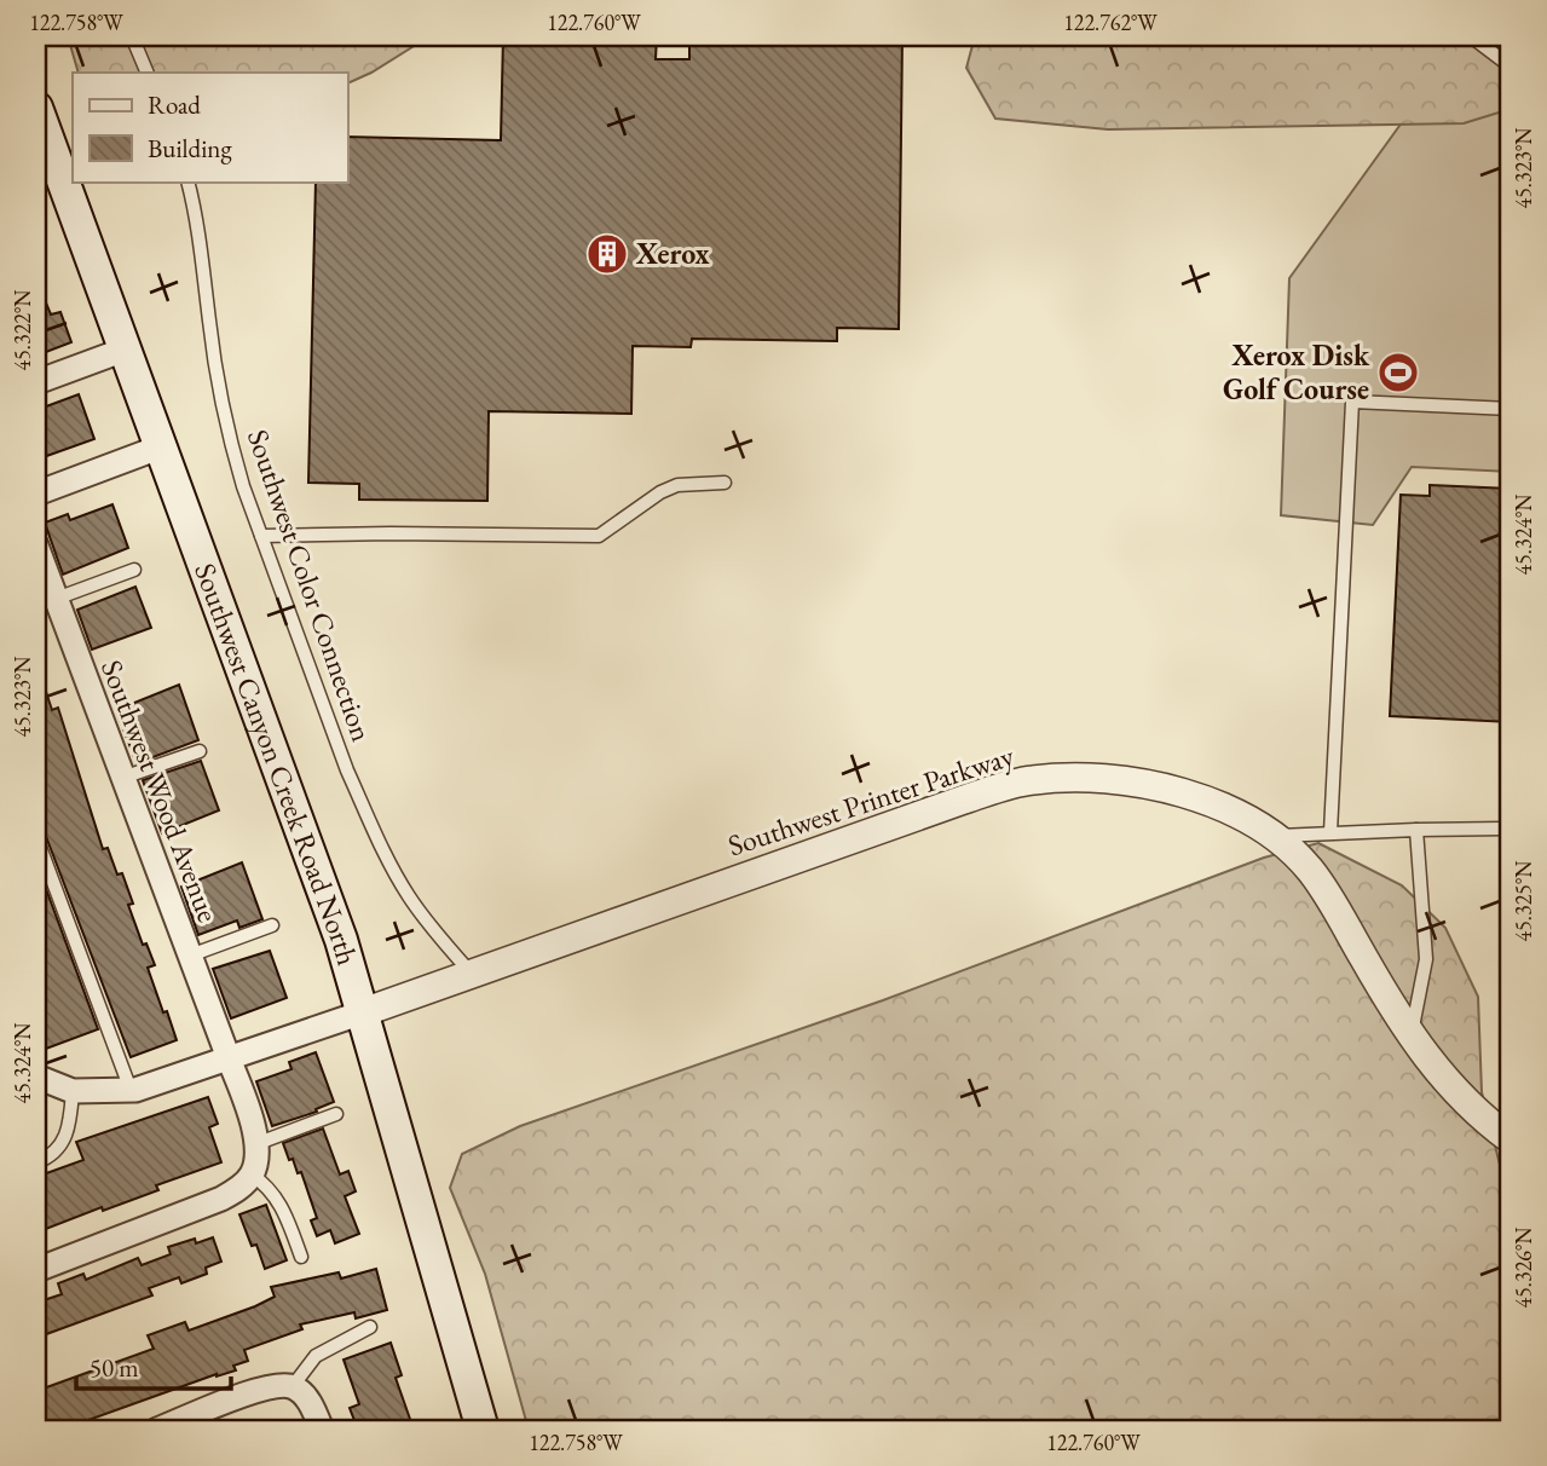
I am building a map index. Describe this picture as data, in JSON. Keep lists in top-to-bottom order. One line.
{"streets":{"main road":["Southwest Canyon Creek Road North"],"street":["Southwest Wood Avenue","Southwest Printer Parkway"],"lane":["Southwest Color Connection"]},"crossings":[["Southwest Color Connection","Southwest Printer Parkway"],["Southwest Canyon Creek Road North","Southwest Printer Parkway"]],"places":{"building":["Xerox"],"sports":["Xerox Disk Golf Course"]},"legend":["Road","Building"],"scale_bar":"50 m","coordinates":["122.758°W","122.760°W","122.762°W","45.323°N","45.322°N","45.324°N","45.325°N","45.326°N"]}
